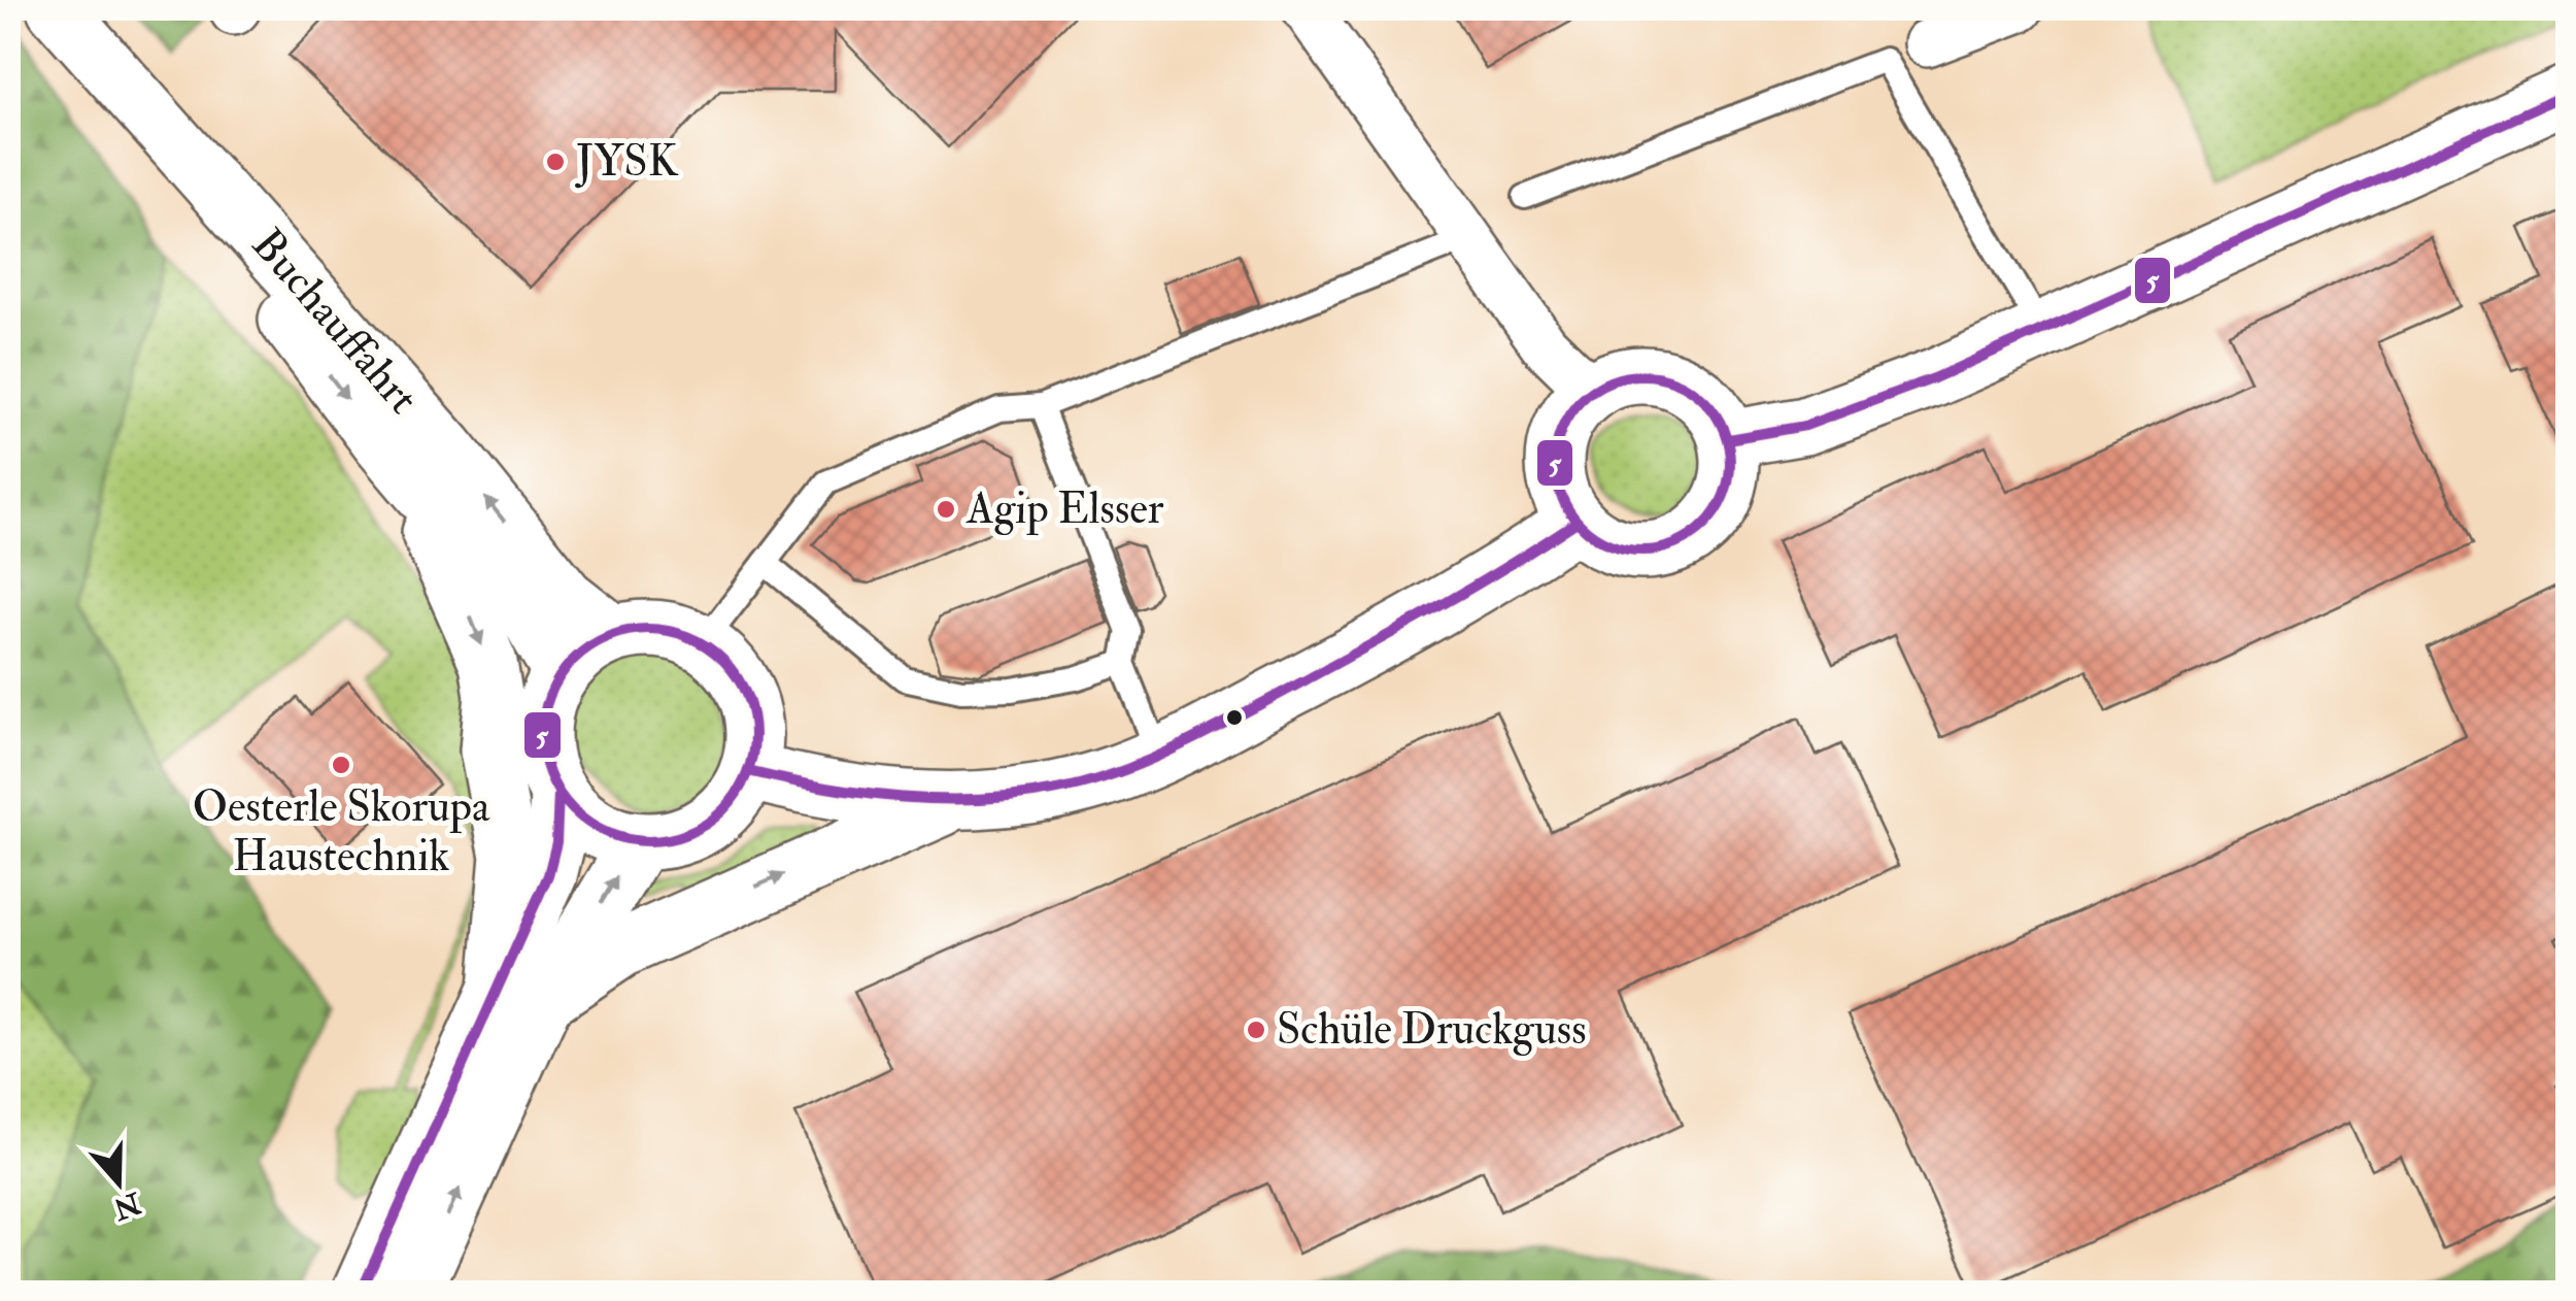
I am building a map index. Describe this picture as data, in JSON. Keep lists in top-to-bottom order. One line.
{"streets":{"main road":["Buchauffahrt"]},"places":["JYSK","Agip Elsser","Oesterle Skorupa Haustechnik","Schüle Druckguss"],"lines":["transit line 5"],"north":"bottom"}
